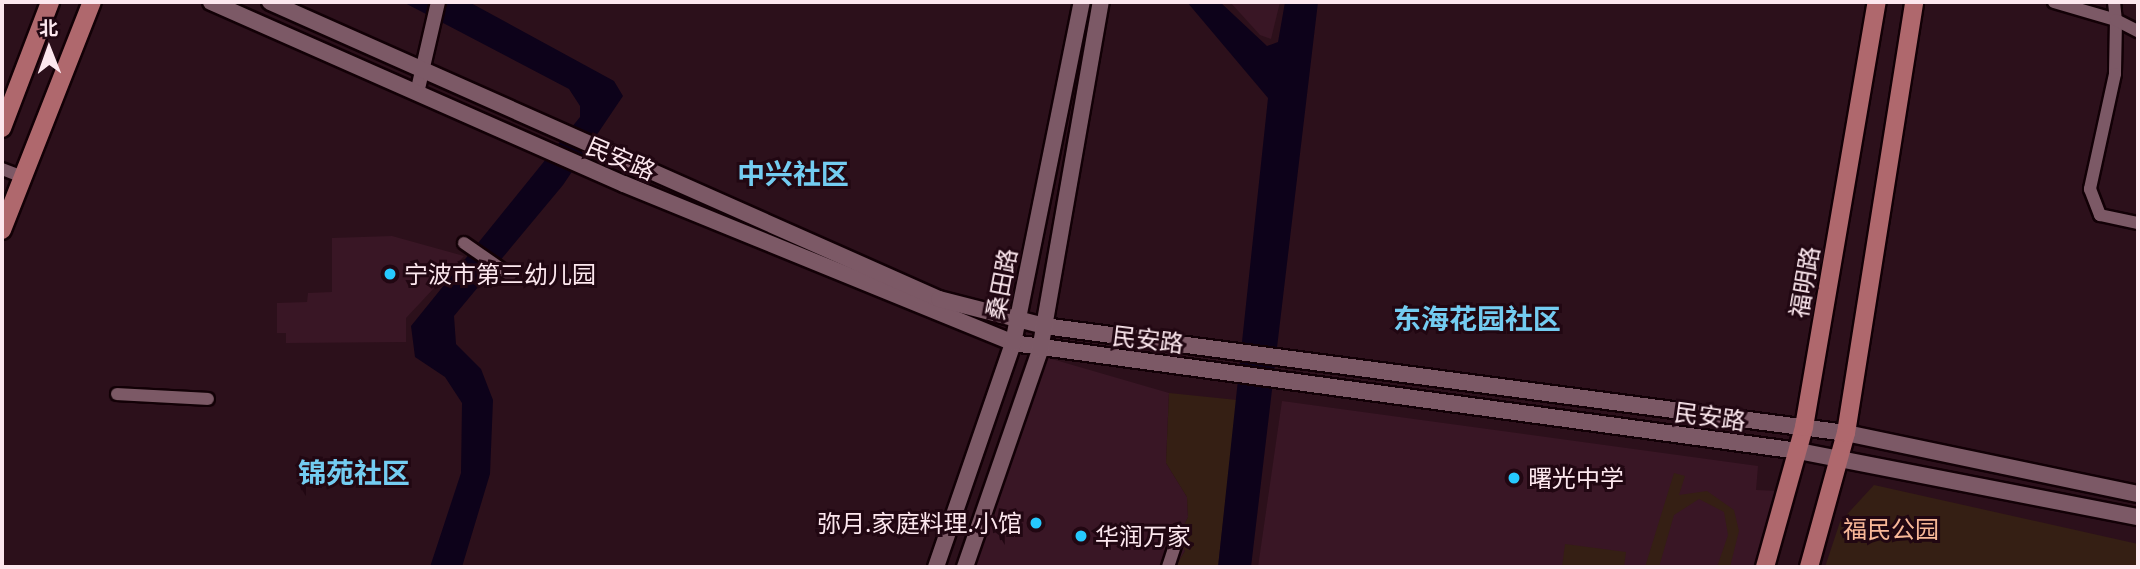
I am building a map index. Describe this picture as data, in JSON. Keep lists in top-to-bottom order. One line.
{"streets":{"main road":["民安路","福明路","桑田路"]},"crossings":[["民安路","福明路"],["民安路","桑田路"]],"districts":["中兴社区","东海花园社区","锦苑社区"],"parks":["福民公园"],"places":["宁波市第三幼儿园","曙光中学","弥月.家庭料理.小馆","华润万家"],"north":"top"}
